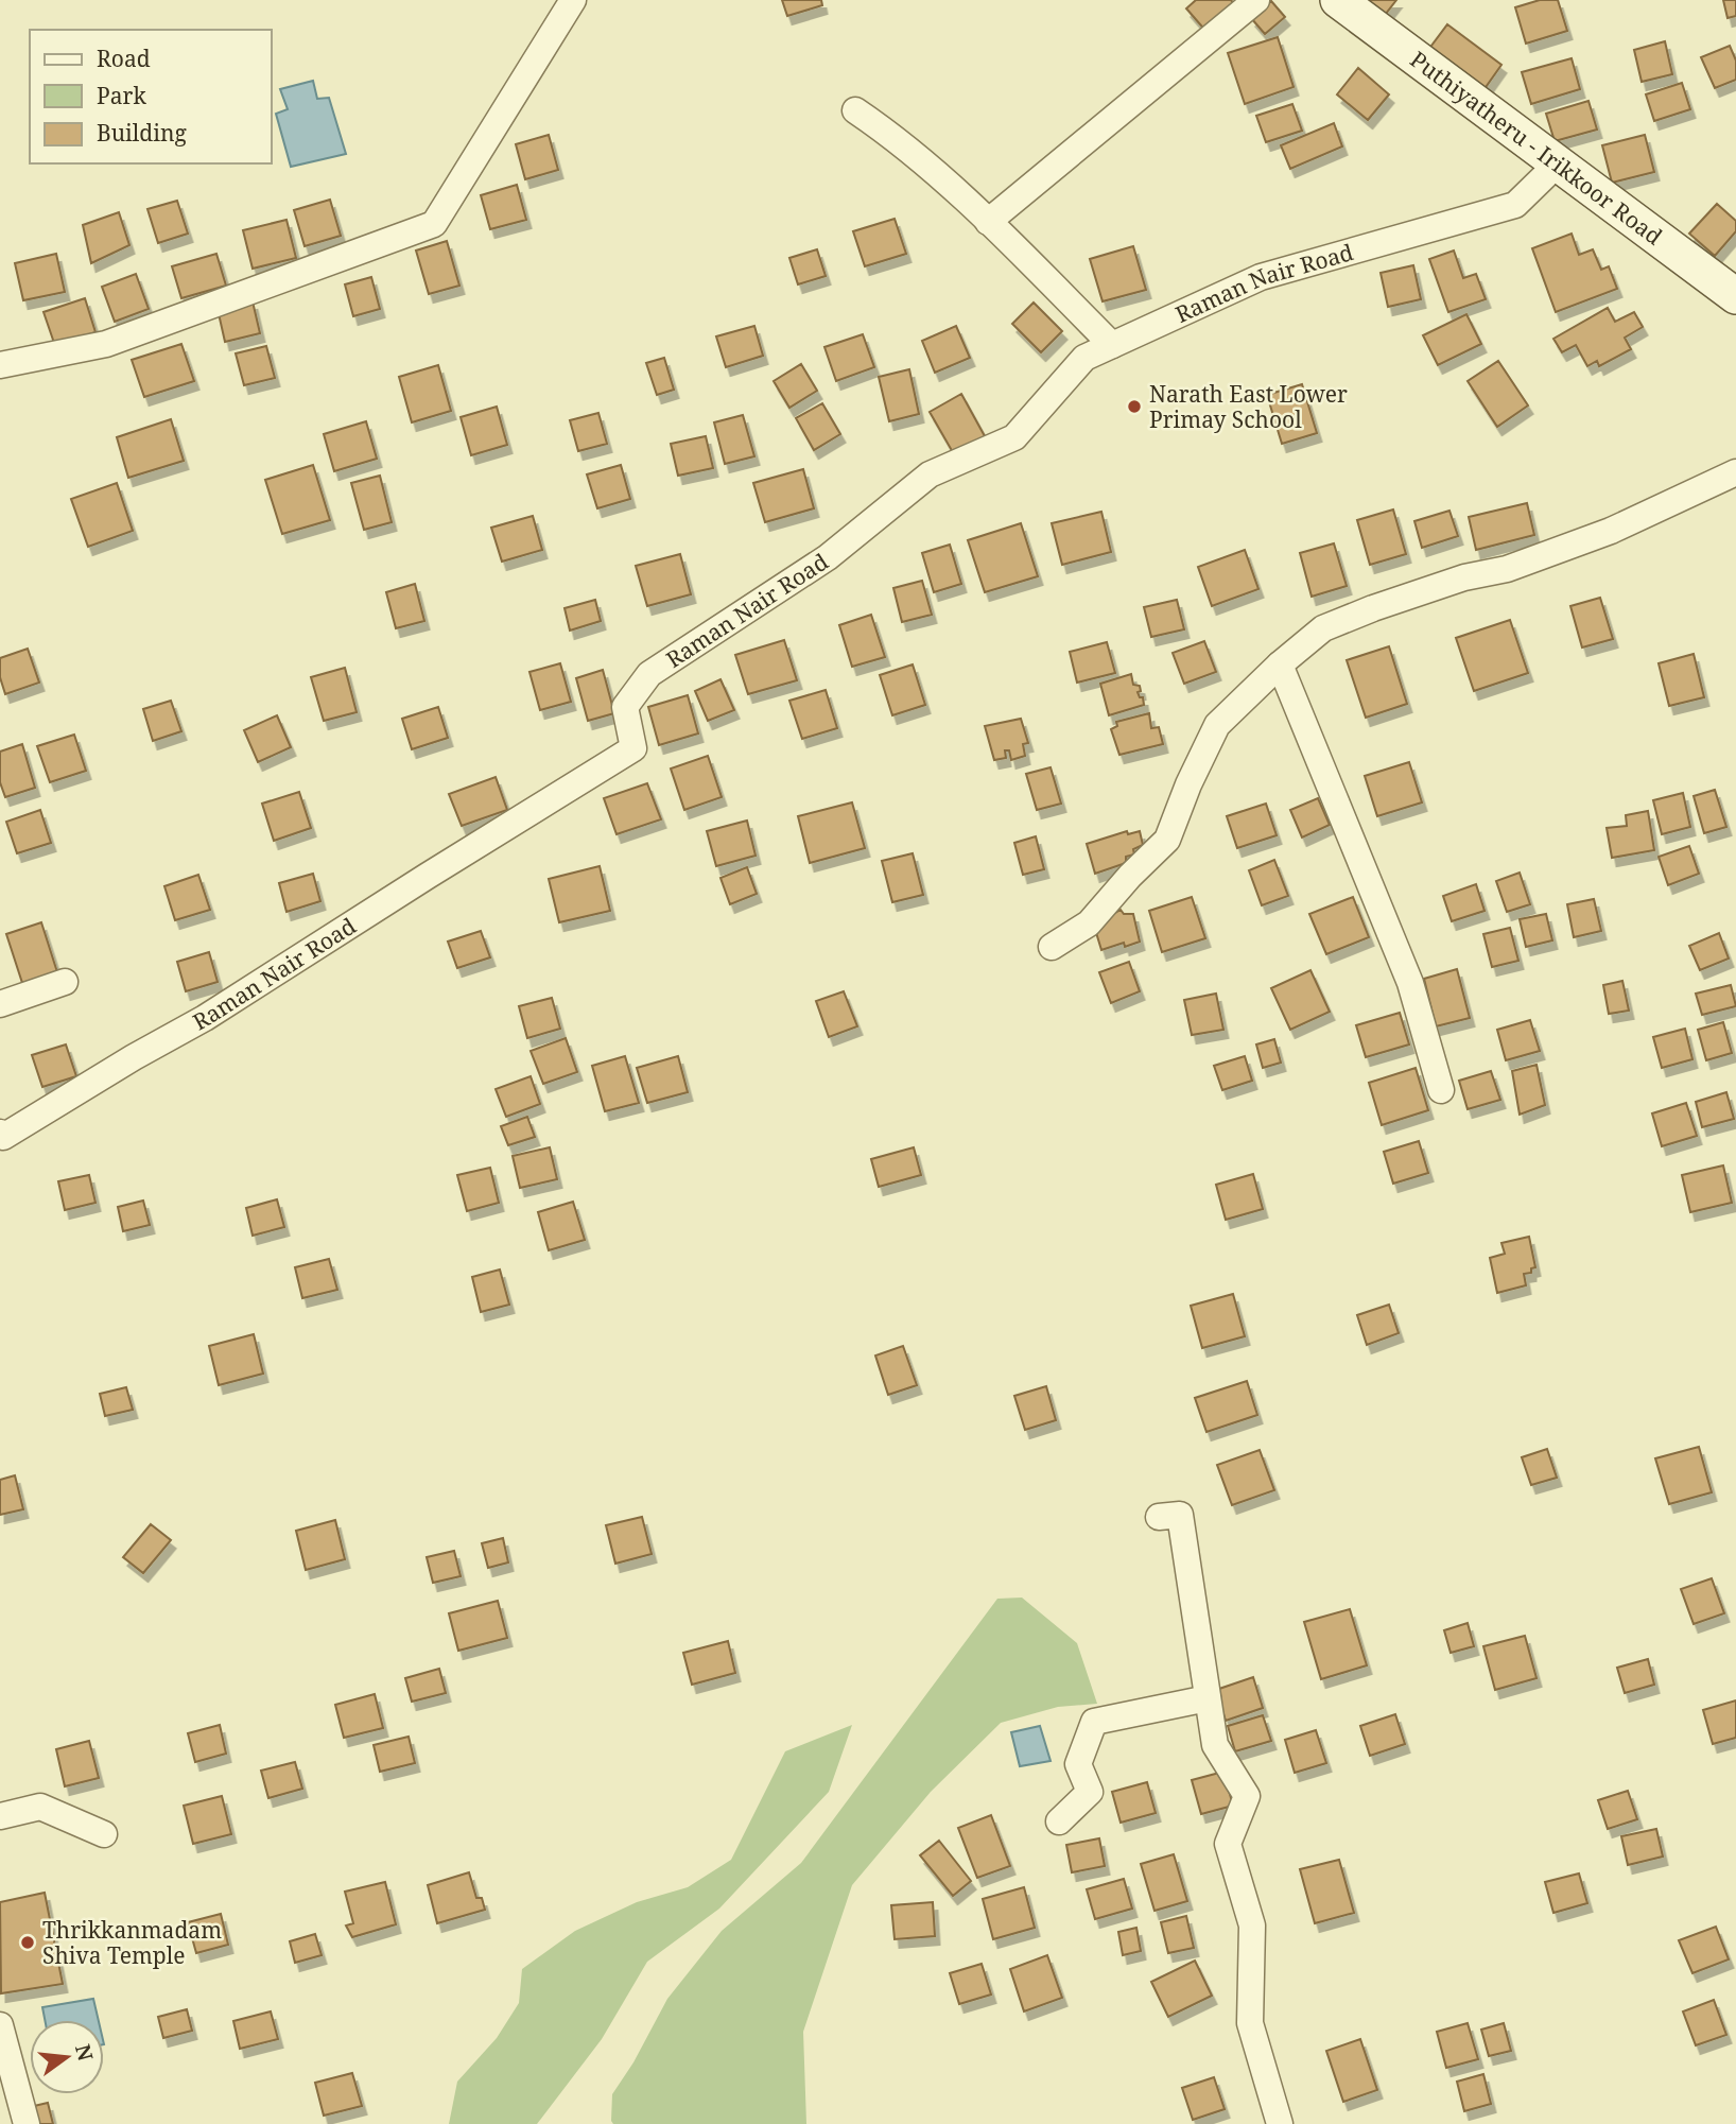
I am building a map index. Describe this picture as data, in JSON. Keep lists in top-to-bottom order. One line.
{"streets":{"main road":["Puthiyatheru - Irikkoor Road"],"street":["Raman Nair Road"]},"crossings":[["Puthiyatheru - Irikkoor Road","Raman Nair Road"]],"places":["Narath East Lower Primay School","Thrikkanmadam Shiva Temple"],"legend":["Road","Park","Building"],"north":"right"}
